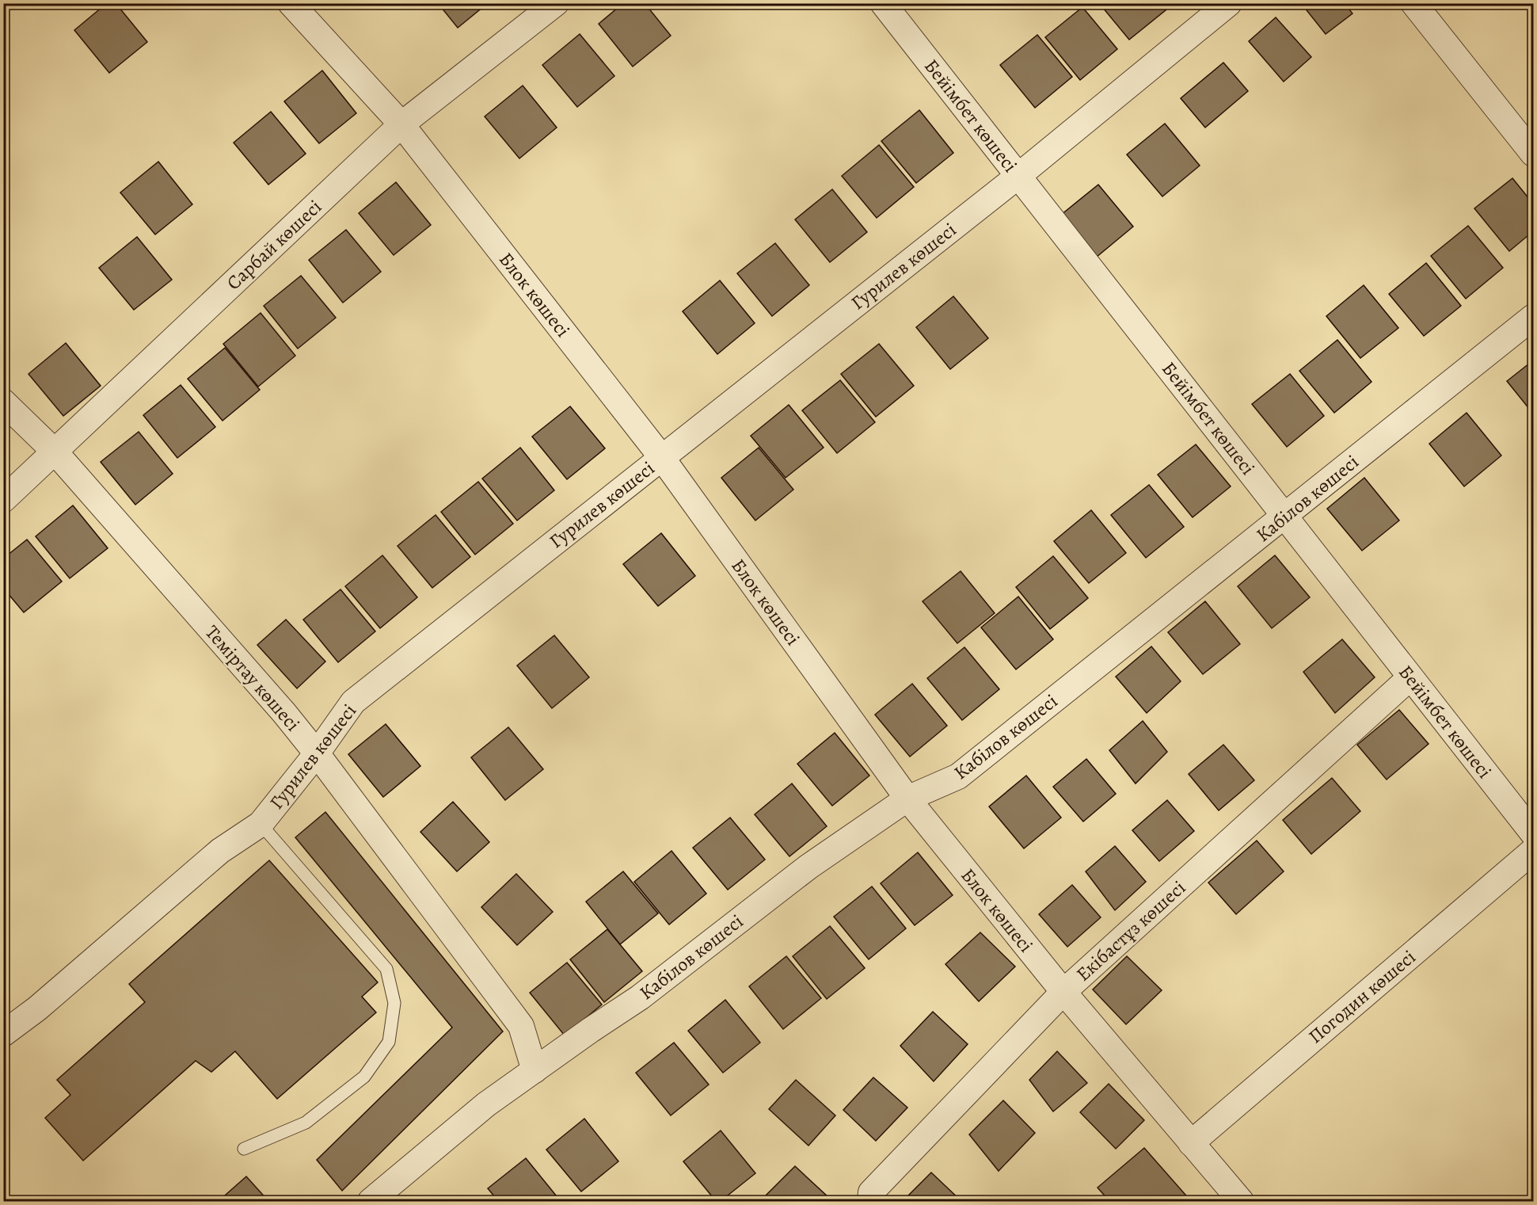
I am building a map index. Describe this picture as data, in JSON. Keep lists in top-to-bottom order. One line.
{"streets":{"street":["Бейімбет көшесі","Сарбай көшесі","Гурилев көшесі","Блок көшесі","Кабілов көшесі","Теміртау көшесі","Екібастұз көшесі","Погодин көшесі"]},"crossings":[["Бейімбет көшесі","Гурилев көшесі"],["Бейімбет көшесі","Кабілов көшесі"],["Бейімбет көшесі","Екібастұз көшесі"],["Сарбай көшесі","Блок көшесі"],["Сарбай көшесі","Теміртау көшесі"],["Гурилев көшесі","Блок көшесі"],["Гурилев көшесі","Теміртау көшесі"],["Блок көшесі","Кабілов көшесі"],["Блок көшесі","Екібастұз көшесі"],["Блок көшесі","Погодин көшесі"],["Кабілов көшесі","Теміртау көшесі"]]}
